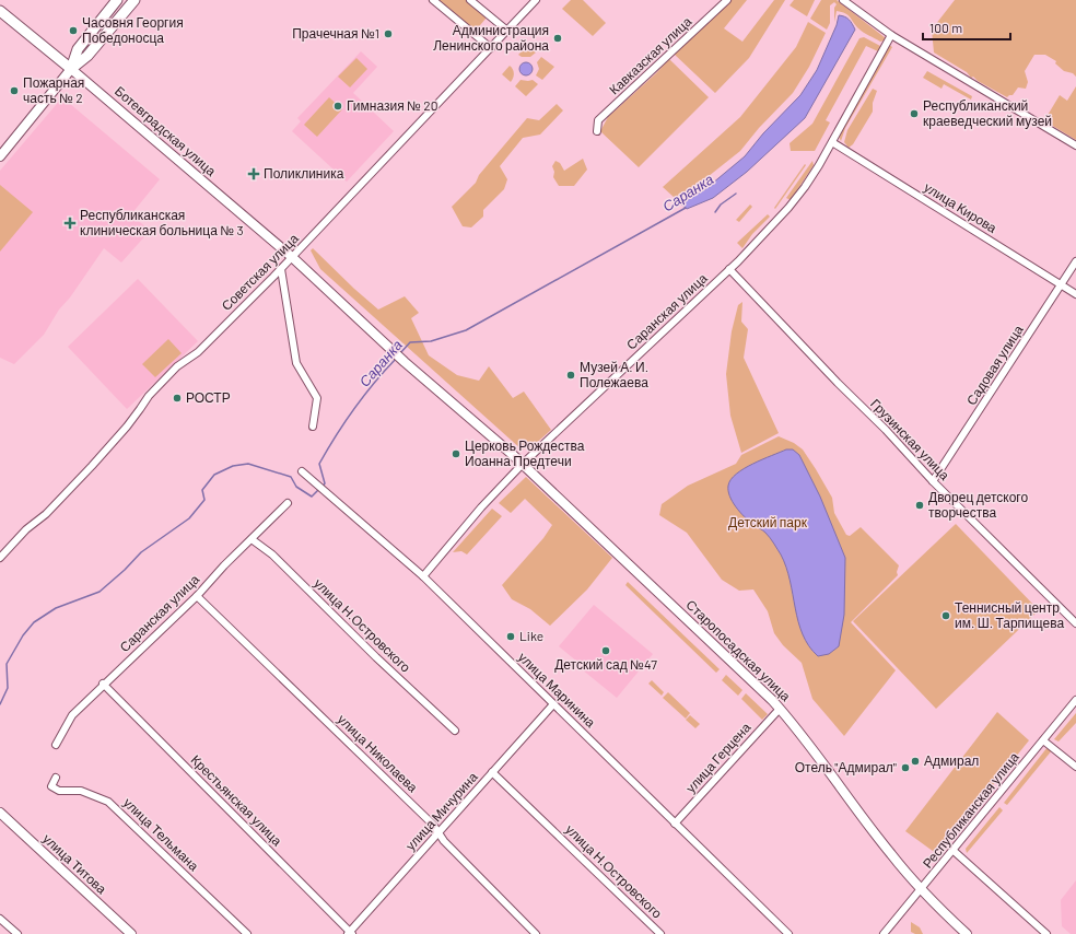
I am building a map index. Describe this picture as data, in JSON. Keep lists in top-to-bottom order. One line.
{"streets":{"main road":["Ботевградская улица","Старопосадская улица","улица Титова"],"street":["Кавказская улица","улица Кирова","Советская улица","Саранская улица","Садовая улица","Грузинская улица","улица Н.Островского","улица Маринина","улица Николаева","улица Герцена","Крестьянская улица","Республиканская улица","улица Мичурина","улица Тельмана"]},"crossings":[["Ботевградская улица","Советская улица"],["Ботевградская улица","Саранская улица"],["Ботевградская улица","Старопосадская улица"],["улица Кирова","Саранская улица"],["улица Кирова","Садовая улица"],["Саранская улица","Грузинская улица"],["Саранская улица","улица Н.Островского"],["Саранская улица","Старопосадская улица"],["Саранская улица","улица Маринина"],["Саранская улица","улица Николаева"],["Саранская улица","Крестьянская улица"],["Садовая улица","Грузинская улица"],["улица Н.Островского","улица Мичурина"],["Старопосадская улица","улица Герцена"],["Старопосадская улица","Республиканская улица"],["улица Маринина","улица Герцена"],["улица Маринина","улица Мичурина"],["улица Николаева","улица Мичурина"],["Крестьянская улица","улица Мичурина"]],"water":["Саранка"],"parks":["Детский парк"],"places":{"other":["Часовня Георгия Победоносца","Прачечная №1","Администрация Ленинского района","Пожарная часть № 2","Гимназия № 20","Республиканский краеведческий музей","Музей А. И. Полежаева","РОСТР","Церковь Рождества Иоанна Предтечи","Дворец детского творчества","Теннисный центр им. Ш. Тарпищева","Like","Детский сад №47","Адмирал","Отель \"Адмирал\""],"health":["Поликлиника","Республиканская клиническая больница № 3"]},"scale_bar":"100 m"}
